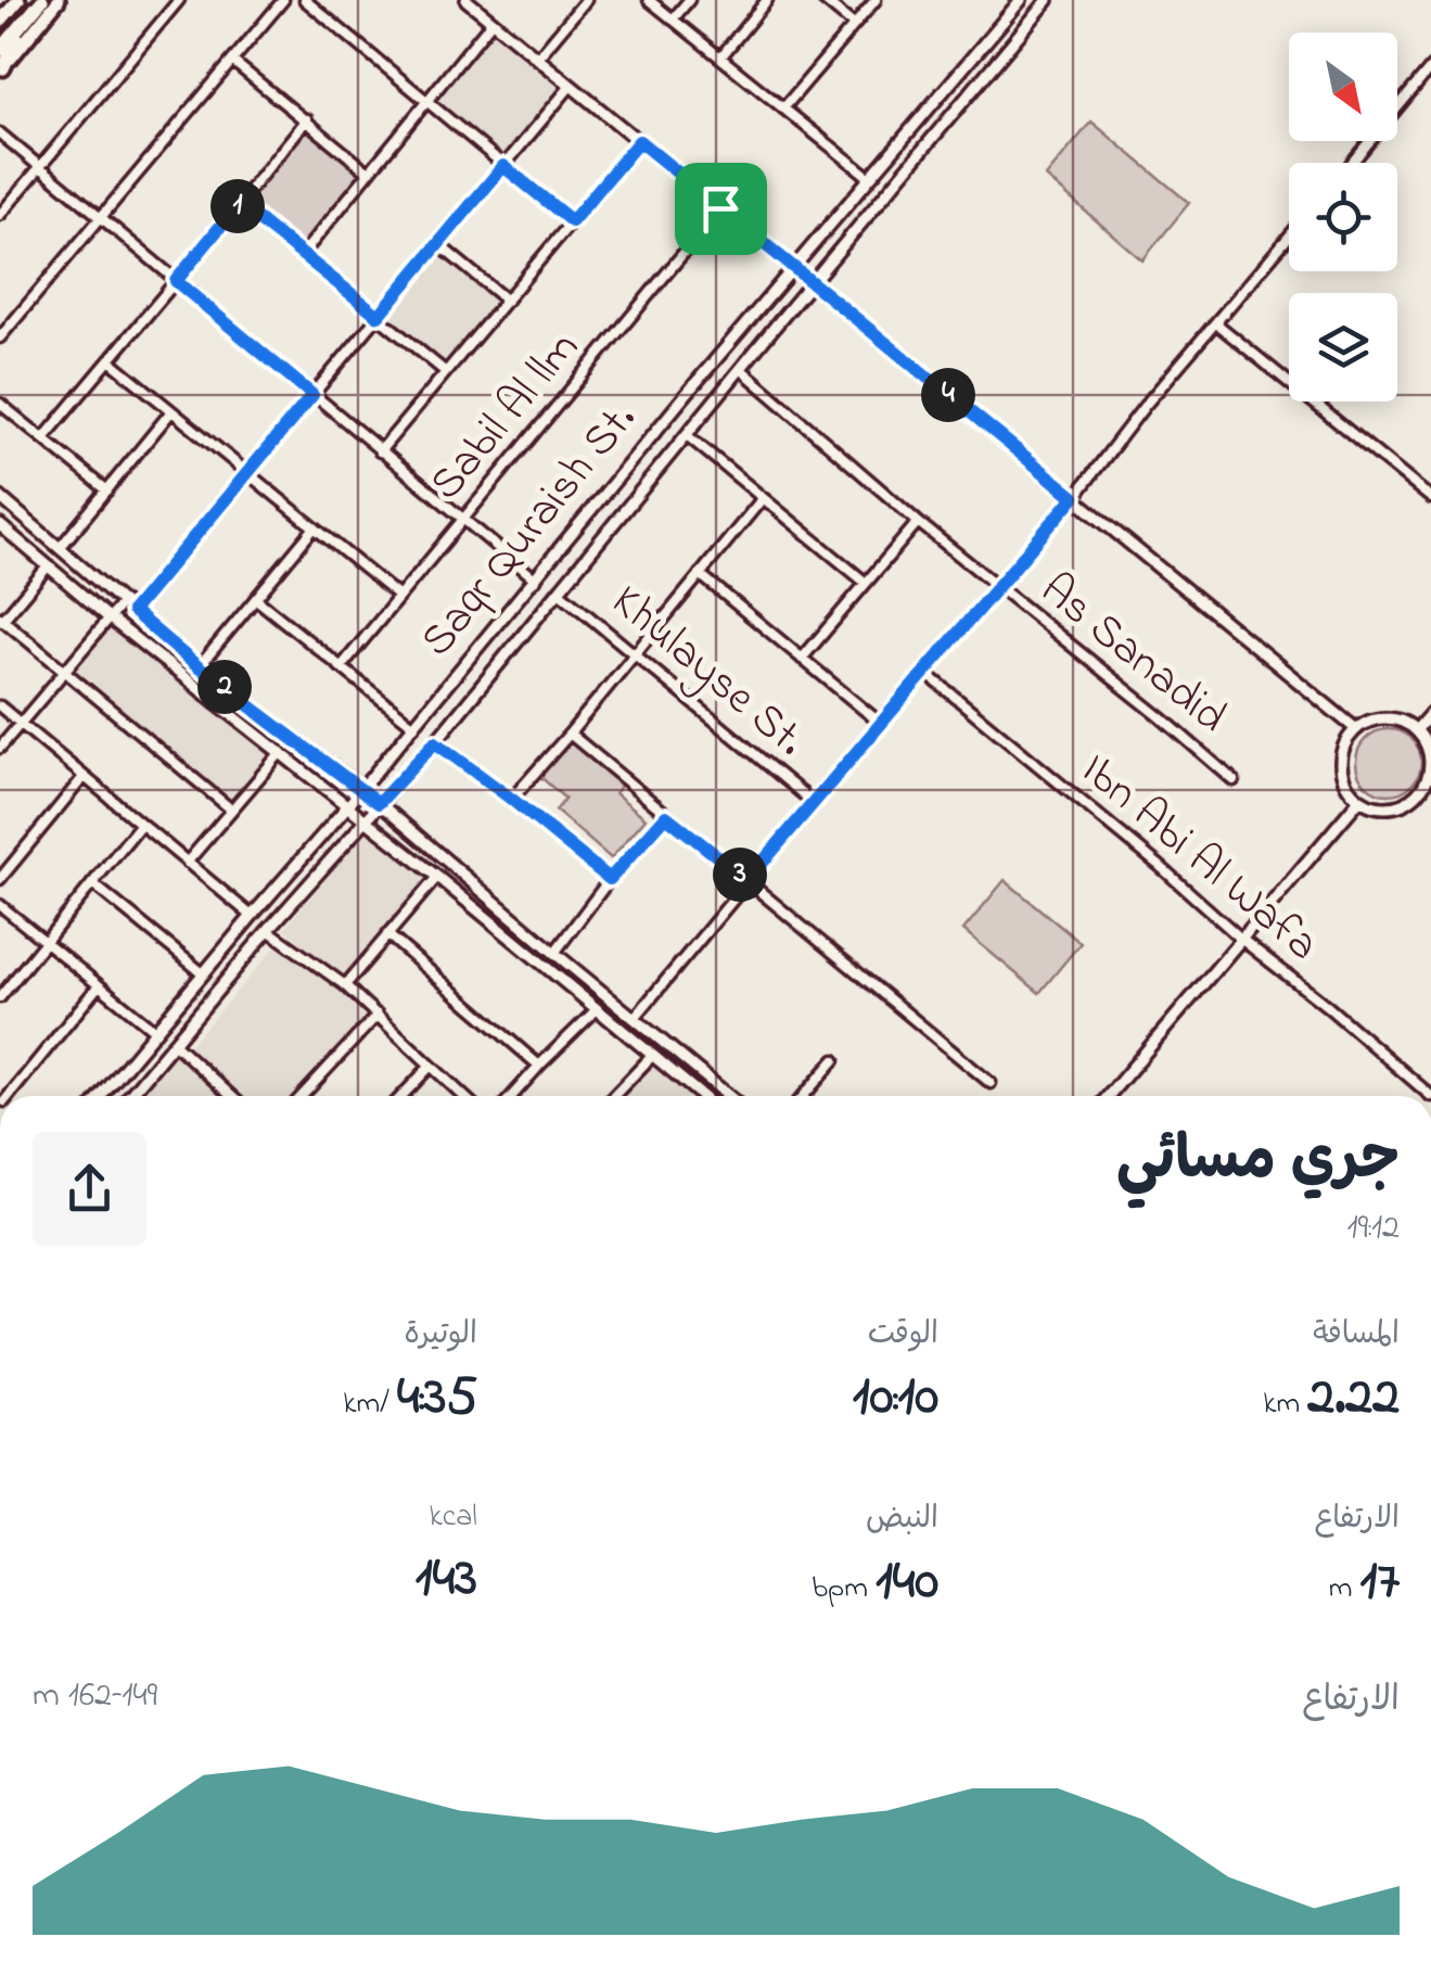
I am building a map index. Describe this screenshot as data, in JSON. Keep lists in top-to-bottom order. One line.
{"streets":{"street":["Sabil Al llm","Saqr Quraish St.","As Sanadid","Khulayse St.","Ibn Abi Al Wafa"]},"crossings":[["Saqr Quraish St.","As Sanadid"],["Saqr Quraish St.","Khulayse St."]],"north":"bottom right","page":{"pins":["1","4","2","3"],"heading":["جري مسائي","19:12"],"stats":[["المسافة","2.22 km"],["الوقت","10:10"],["الوتيرة","4:35 /km"],["الارتفاع","17 m"],["النبض","140 bpm"],["kcal","143"]],"chart":["الارتفاع","149–162 m"]}}
